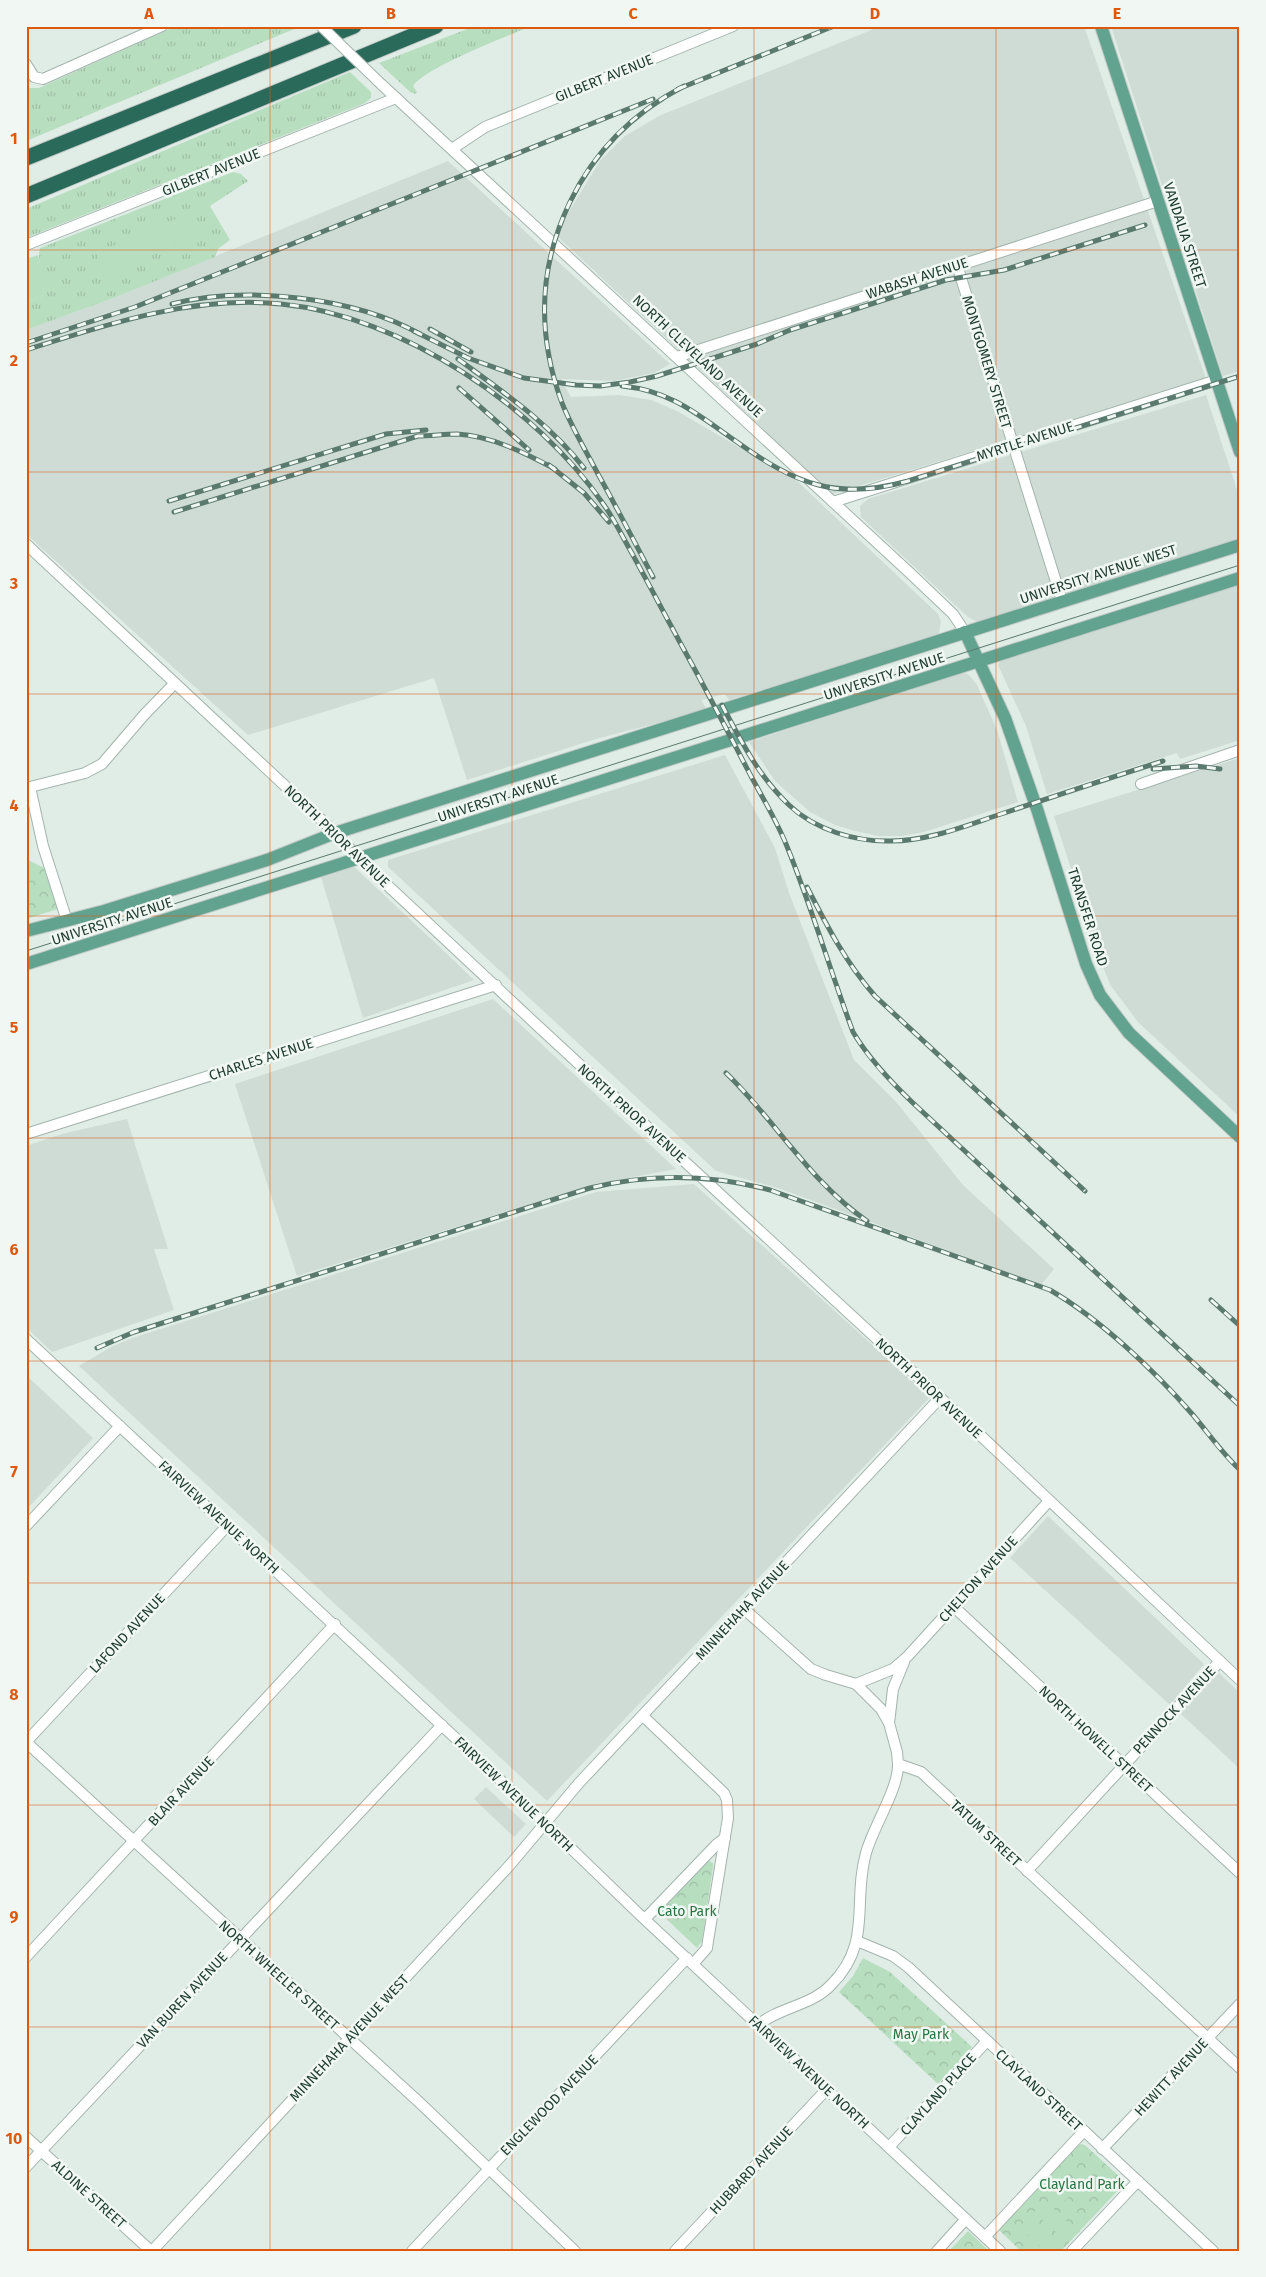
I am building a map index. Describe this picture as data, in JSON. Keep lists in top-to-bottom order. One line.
{"streets":{"main road":["VANDALIA STREET","NORTH CLEVELAND AVENUE","UNIVERSITY AVENUE WEST","UNIVERSITY AVENUE","TRANSFER ROAD"],"street":["GILBERT AVENUE","WABASH AVENUE","MONTGOMERY STREET","MYRTLE AVENUE","NORTH PRIOR AVENUE","CHARLES AVENUE","FAIRVIEW AVENUE NORTH","CHELTON AVENUE","MINNEHAHA AVENUE","LAFOND AVENUE","PENNOCK AVENUE","NORTH HOWELL STREET","BLAIR AVENUE","TATUM STREET","NORTH WHEELER STREET","VAN BUREN AVENUE","MINNEHAHA AVENUE WEST","HEWITT AVENUE","CLAYLAND STREET","CLAYLAND PLACE","ENGLEWOOD AVENUE","HUBBARD AVENUE","ALDINE STREET"]},"crossings":[["GILBERT AVENUE","NORTH CLEVELAND AVENUE"],["VANDALIA STREET","WABASH AVENUE"],["VANDALIA STREET","MYRTLE AVENUE"],["WABASH AVENUE","NORTH CLEVELAND AVENUE"],["WABASH AVENUE","MONTGOMERY STREET"],["NORTH CLEVELAND AVENUE","MYRTLE AVENUE"],["NORTH CLEVELAND AVENUE","UNIVERSITY AVENUE WEST"],["NORTH CLEVELAND AVENUE","UNIVERSITY AVENUE"],["NORTH CLEVELAND AVENUE","TRANSFER ROAD"],["MONTGOMERY STREET","MYRTLE AVENUE"],["MONTGOMERY STREET","UNIVERSITY AVENUE WEST"],["UNIVERSITY AVENUE WEST","UNIVERSITY AVENUE"],["UNIVERSITY AVENUE","NORTH PRIOR AVENUE"],["UNIVERSITY AVENUE","TRANSFER ROAD"],["NORTH PRIOR AVENUE","CHARLES AVENUE"],["NORTH PRIOR AVENUE","CHELTON AVENUE"],["NORTH PRIOR AVENUE","MINNEHAHA AVENUE"],["NORTH PRIOR AVENUE","PENNOCK AVENUE"],["FAIRVIEW AVENUE NORTH","MINNEHAHA AVENUE"],["FAIRVIEW AVENUE NORTH","LAFOND AVENUE"],["FAIRVIEW AVENUE NORTH","BLAIR AVENUE"],["FAIRVIEW AVENUE NORTH","VAN BUREN AVENUE"],["FAIRVIEW AVENUE NORTH","MINNEHAHA AVENUE WEST"],["FAIRVIEW AVENUE NORTH","CLAYLAND PLACE"],["FAIRVIEW AVENUE NORTH","ENGLEWOOD AVENUE"],["FAIRVIEW AVENUE NORTH","HUBBARD AVENUE"],["CHELTON AVENUE","NORTH HOWELL STREET"],["MINNEHAHA AVENUE","MINNEHAHA AVENUE WEST"],["MINNEHAHA AVENUE","ENGLEWOOD AVENUE"],["LAFOND AVENUE","NORTH WHEELER STREET"],["PENNOCK AVENUE","NORTH HOWELL STREET"],["PENNOCK AVENUE","TATUM STREET"],["BLAIR AVENUE","NORTH WHEELER STREET"],["TATUM STREET","HEWITT AVENUE"],["NORTH WHEELER STREET","VAN BUREN AVENUE"],["NORTH WHEELER STREET","MINNEHAHA AVENUE WEST"],["NORTH WHEELER STREET","ENGLEWOOD AVENUE"],["VAN BUREN AVENUE","ALDINE STREET"],["MINNEHAHA AVENUE WEST","ALDINE STREET"],["HEWITT AVENUE","CLAYLAND STREET"],["CLAYLAND STREET","CLAYLAND PLACE"]],"parks":["Cato Park","May Park","Clayland Park"],"grid":{"columns":["A","B","C","D","E"],"rows":["1","2","3","4","5","6","7","8","9","10"]}}
